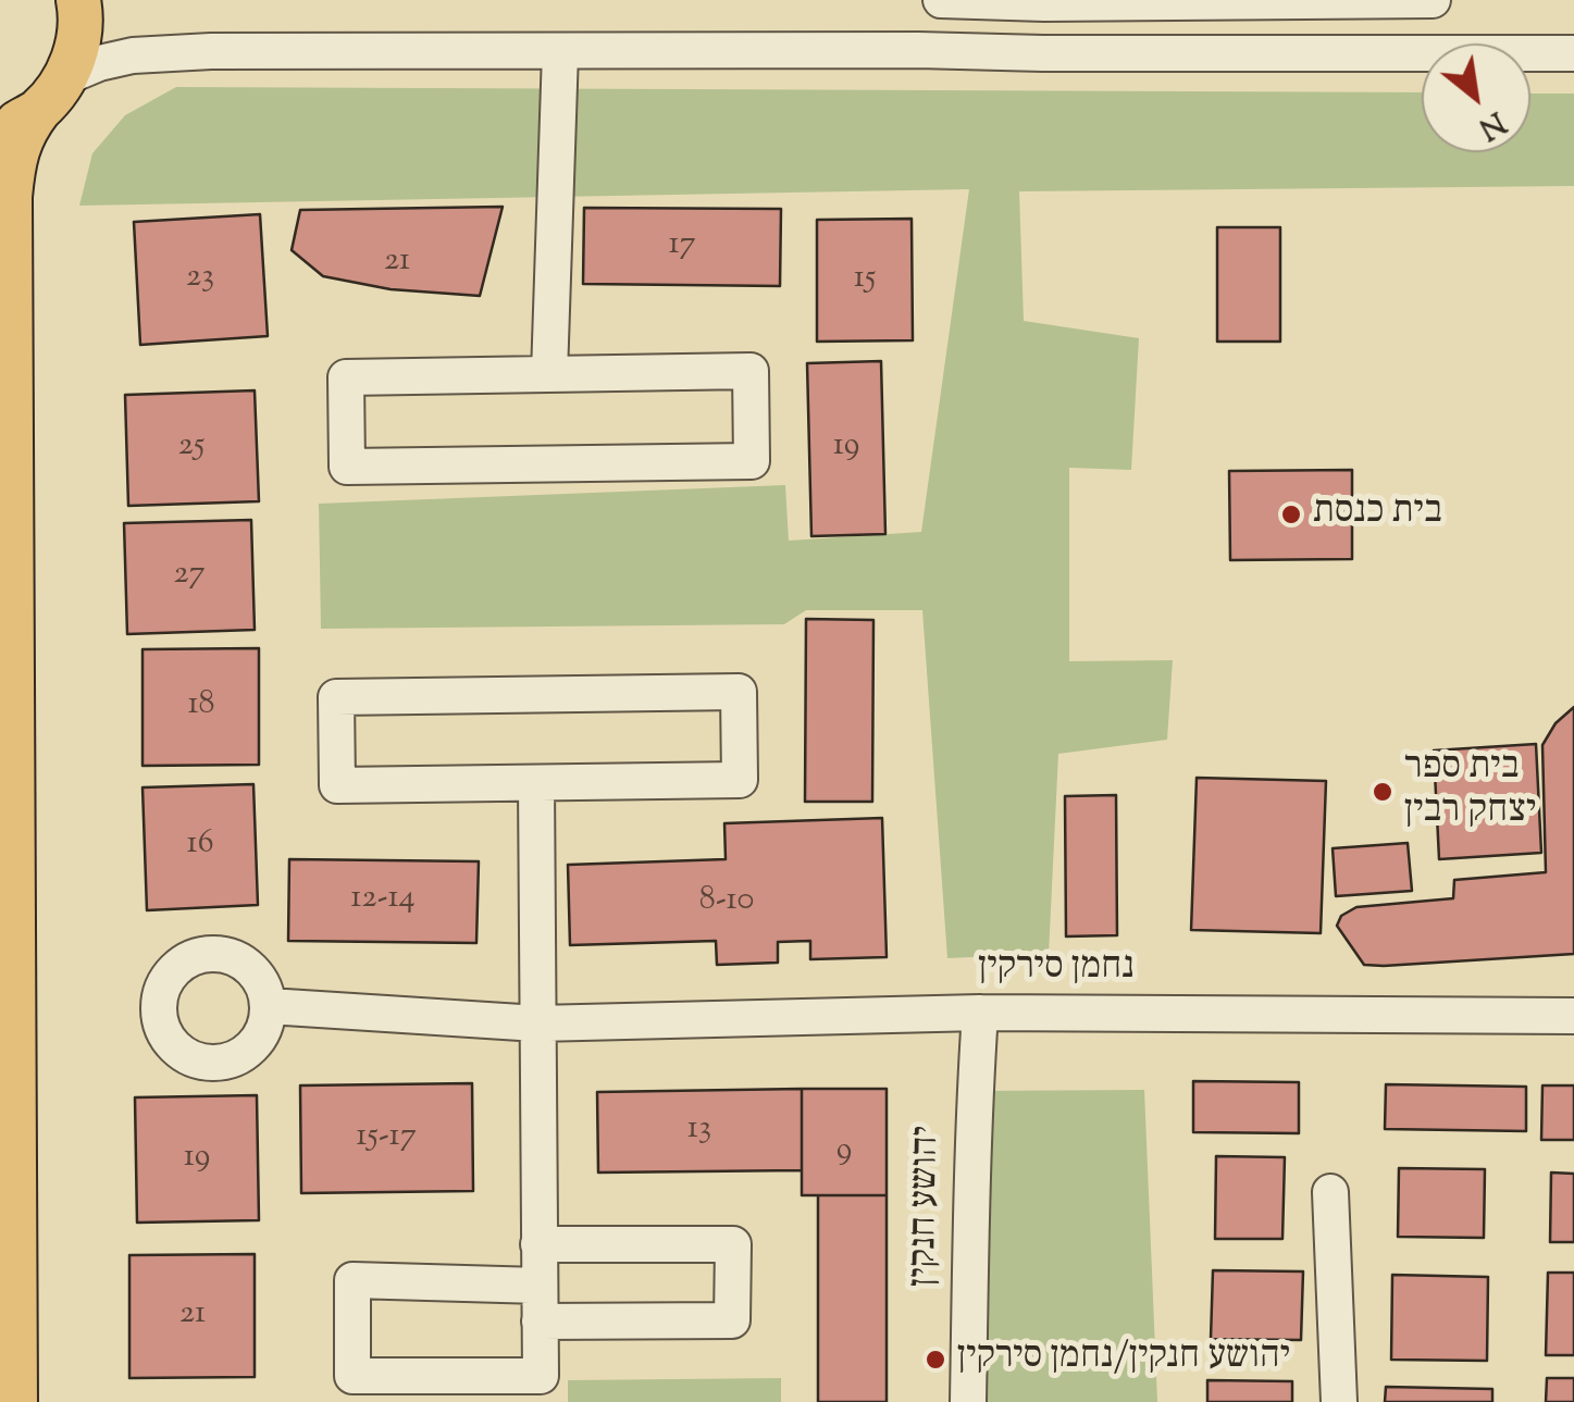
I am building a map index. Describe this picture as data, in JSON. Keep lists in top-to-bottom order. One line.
{"streets":{"street":["נחמן סירקין","יהושע חנקין"]},"crossings":[["נחמן סירקין","יהושע חנקין"]],"places":["בית כנסת","בית ספר יצחק רבין","יהושע חנקין/נחמן סירקין"],"house_numbers":["17","21","23","15","25","19","27","18","16","12-14","8-10","13","15-17","9","19","21"],"north":"bottom right"}
